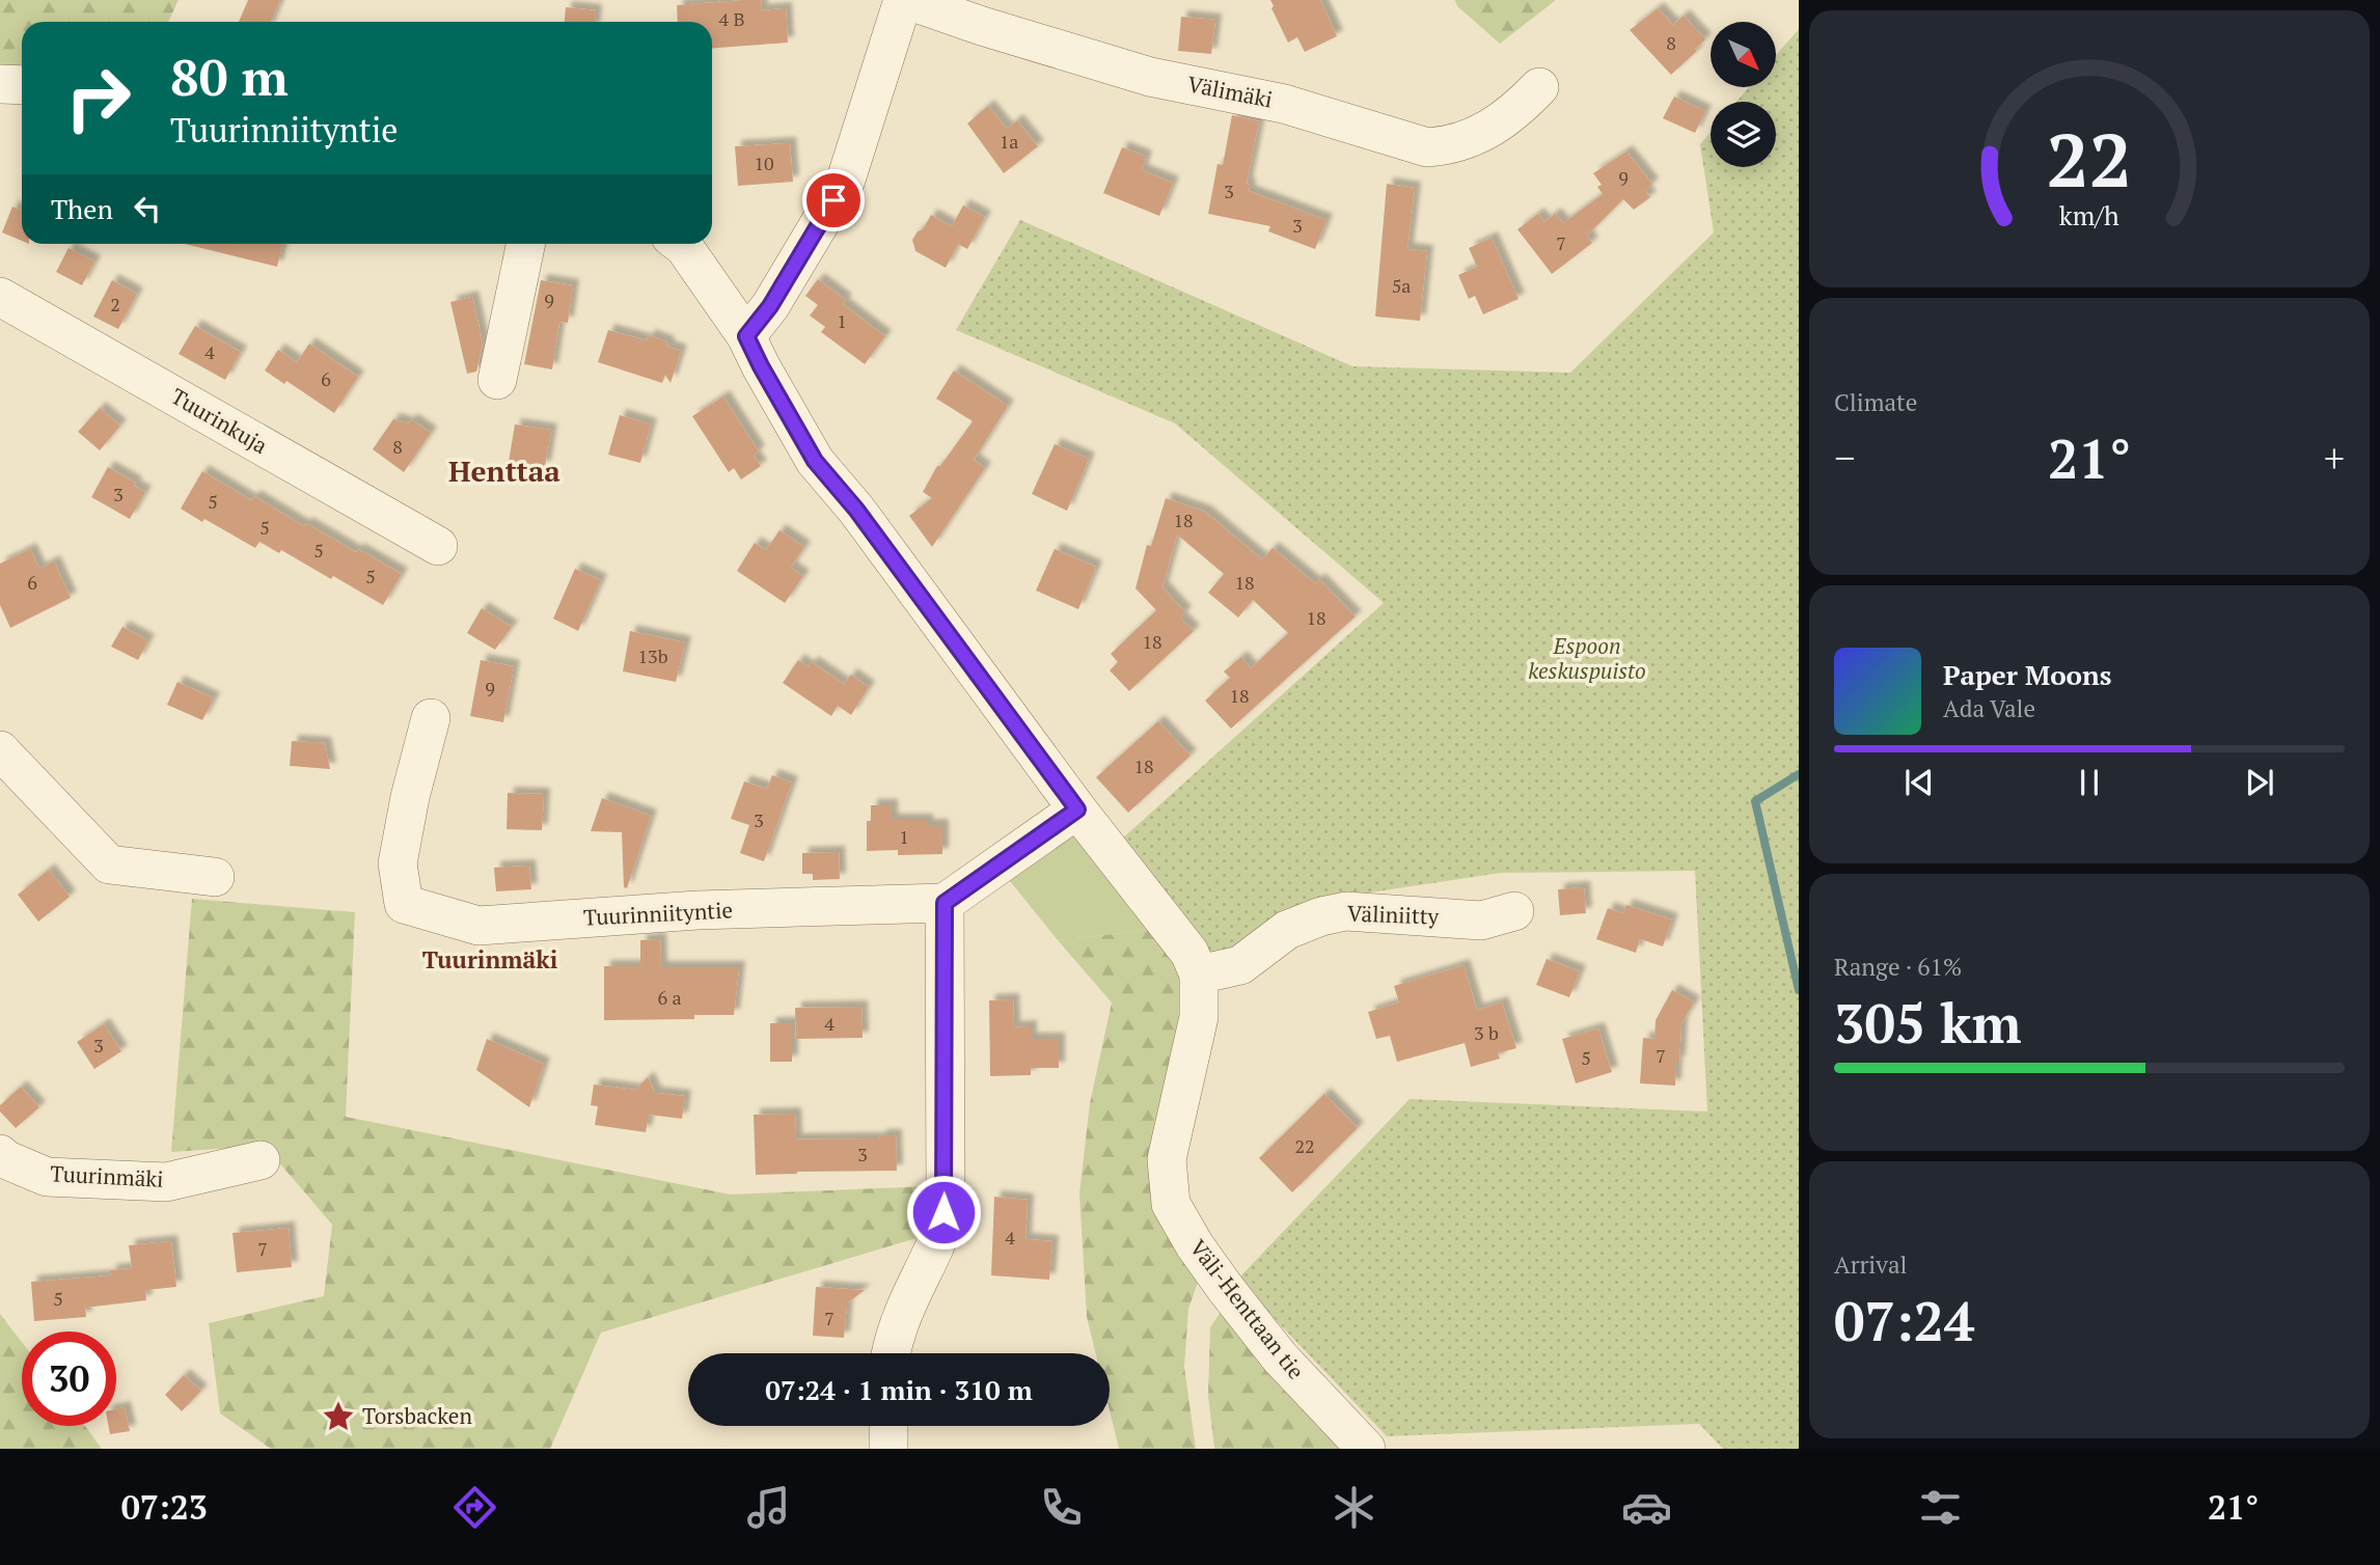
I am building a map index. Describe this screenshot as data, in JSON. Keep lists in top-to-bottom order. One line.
{"streets":{"street":["Välimäki","Tuurinkuja","Tuurinniityntie","Väliniitty","Tuurinmäki","Väli-Henttaan tie"]},"crossings":[["Väliniitty","Väli-Henttaan tie"]],"districts":["Henttaa","Tuurinmäki"],"parks":["Espoon keskuspuisto"],"places":{"place":["Torsbacken"]},"house_numbers":["4 B","8","1a","10","9","3","3","7","5a","9","2","1","4","6","8","3","5","18","5","5","5","6","18","18","18","13b","9","18","18","3","1","6 a","4","3 b","3","7","5","22","3","4","7","5","7"],"north":"bottom right","page":{"turn":["80 m","Tuurinniityntie"],"then":"Then","tile":["Climate",["Range · 61%","305 km"],["Arrival","07:24"]],"heat":["−","21°","+"],"song":["Paper Moons","Ada Vale"],"limit":"30","trip":"07:24 · 1 min · 310 m","tabs":["07:23","21°"],"gauge":["22","km/h"]}}
